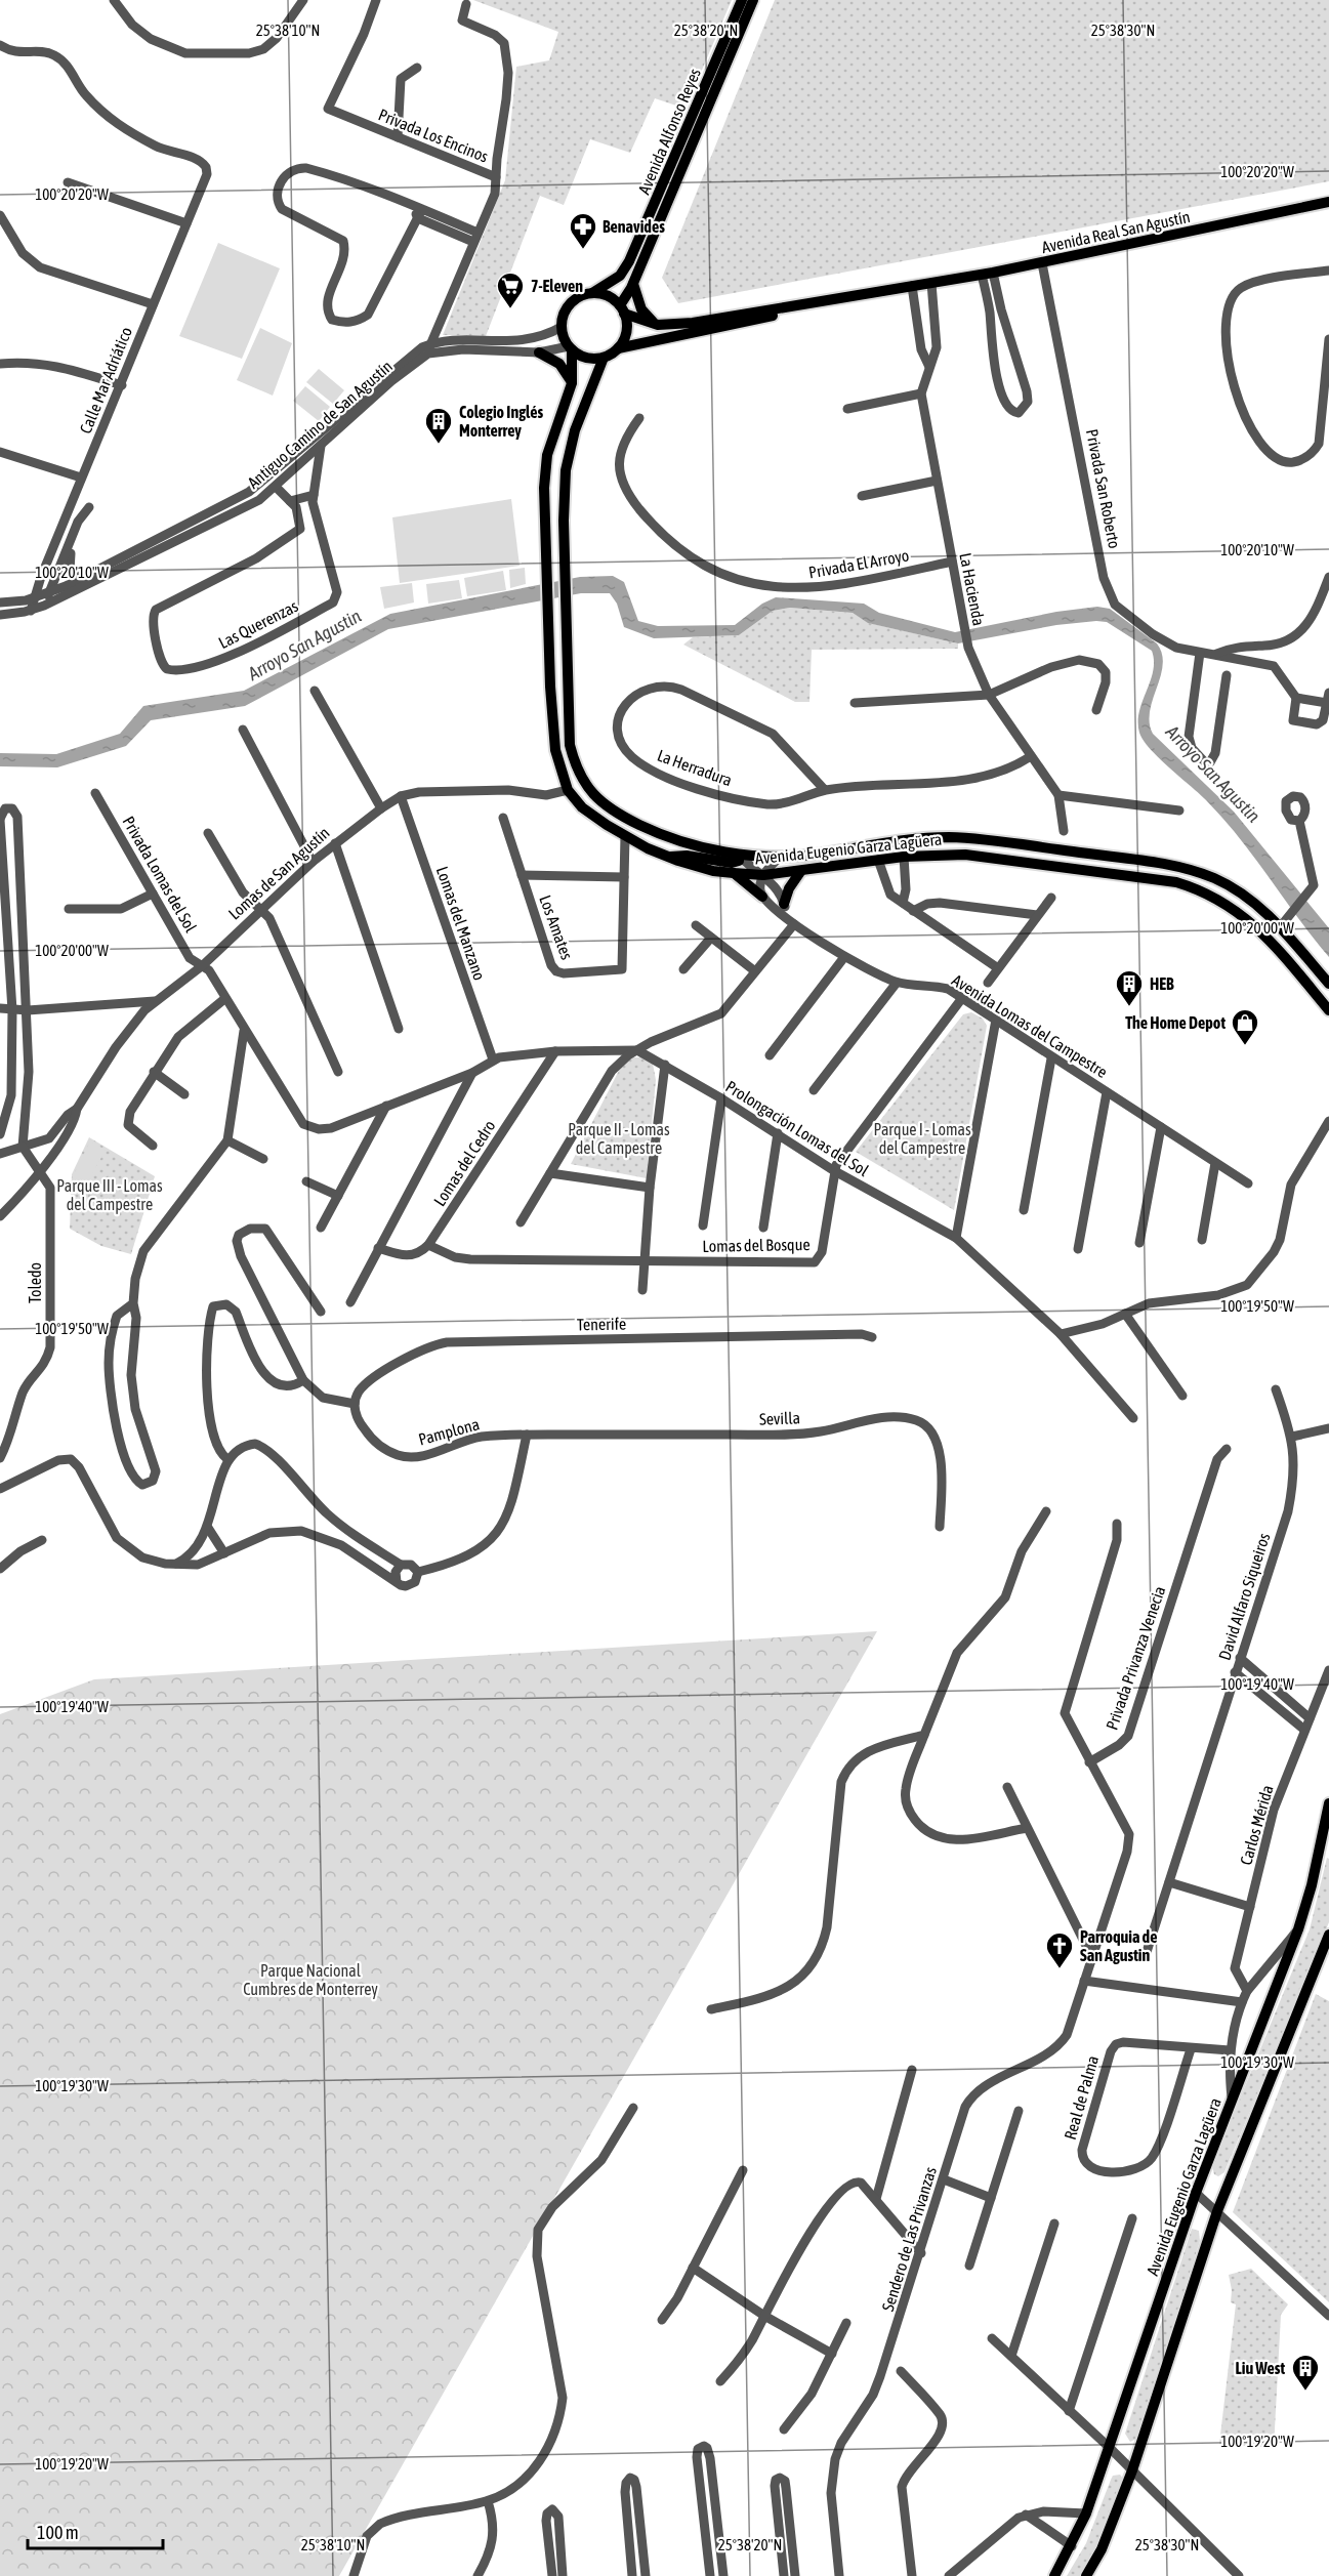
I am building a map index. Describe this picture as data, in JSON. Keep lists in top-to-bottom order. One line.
{"streets":{"main road":["Avenida Alfonso Reyes","Avenida Real San Agustín","Avenida Eugenio Garza Lagüera"],"street":["Privada Los Encinos","Calle Mar Adriático","Antiguo Camino de San Agustín","Privada San Roberto","Privada El Arroyo","La Hacienda","Las Querenzas","La Herradura","Lomas de San Agustín","Privada Lomas del Sol","Lomas del Manzano","Los Amates","Avenida Lomas del Campestre","Prolongación Lomas del Sol","Lomas del Cedro","Lomas del Bosque","Toledo","Tenerife","Sevilla","Pamplona","David Alfaro Siqueiros","Privada Privanza Venecia","Carlos Mérida","Real de Palma","Sendero de Las Privanzas"]},"crossings":[["Avenida Alfonso Reyes","Avenida Real San Agustín"],["Avenida Alfonso Reyes","Avenida Eugenio Garza Lagüera"],["Privada Los Encinos","Antiguo Camino de San Agustín"],["Avenida Real San Agustín","Privada San Roberto"],["Avenida Real San Agustín","La Hacienda"],["Avenida Real San Agustín","Avenida Eugenio Garza Lagüera"],["Calle Mar Adriático","Antiguo Camino de San Agustín"],["Antiguo Camino de San Agustín","Las Querenzas"],["Privada El Arroyo","La Hacienda"],["La Hacienda","La Herradura"],["Avenida Eugenio Garza Lagüera","Lomas de San Agustín"],["Avenida Eugenio Garza Lagüera","Los Amates"],["Lomas de San Agustín","Privada Lomas del Sol"],["Lomas de San Agustín","Lomas del Manzano"],["Lomas de San Agustín","Prolongación Lomas del Sol"],["Lomas de San Agustín","Toledo"],["Privada Lomas del Sol","Prolongación Lomas del Sol"],["Lomas del Manzano","Prolongación Lomas del Sol"],["Avenida Lomas del Campestre","Lomas del Bosque"],["Prolongación Lomas del Sol","Lomas del Cedro"],["Prolongación Lomas del Sol","Lomas del Bosque"],["Lomas del Cedro","Lomas del Bosque"],["Tenerife","Pamplona"],["Sevilla","Pamplona"],["Privada Privanza Venecia","Sendero de Las Privanzas"]],"water":["Arroyo San Agustin"],"parks":["Parque II - Lomas del Campestre","Parque I - Lomas del Campestre","Parque III - Lomas del Campestre","Parque Nacional Cumbres de Monterrey"],"places":{"pharmacy":["Benavides"],"supermarket":["7-Eleven"],"building":["Colegio Inglés Monterrey","HEB","Liu West"],"shop":["The Home Depot"],"church":["Parroquia de San Agustin"]},"scale_bar":"100 m","coordinates":["25°38'10\"N","25°38'20\"N","25°38'30\"N","100°20'20\"W","100°20'10\"W","100°20'00\"W","100°19'50\"W","100°19'40\"W","100°19'30\"W","100°19'20\"W"]}
